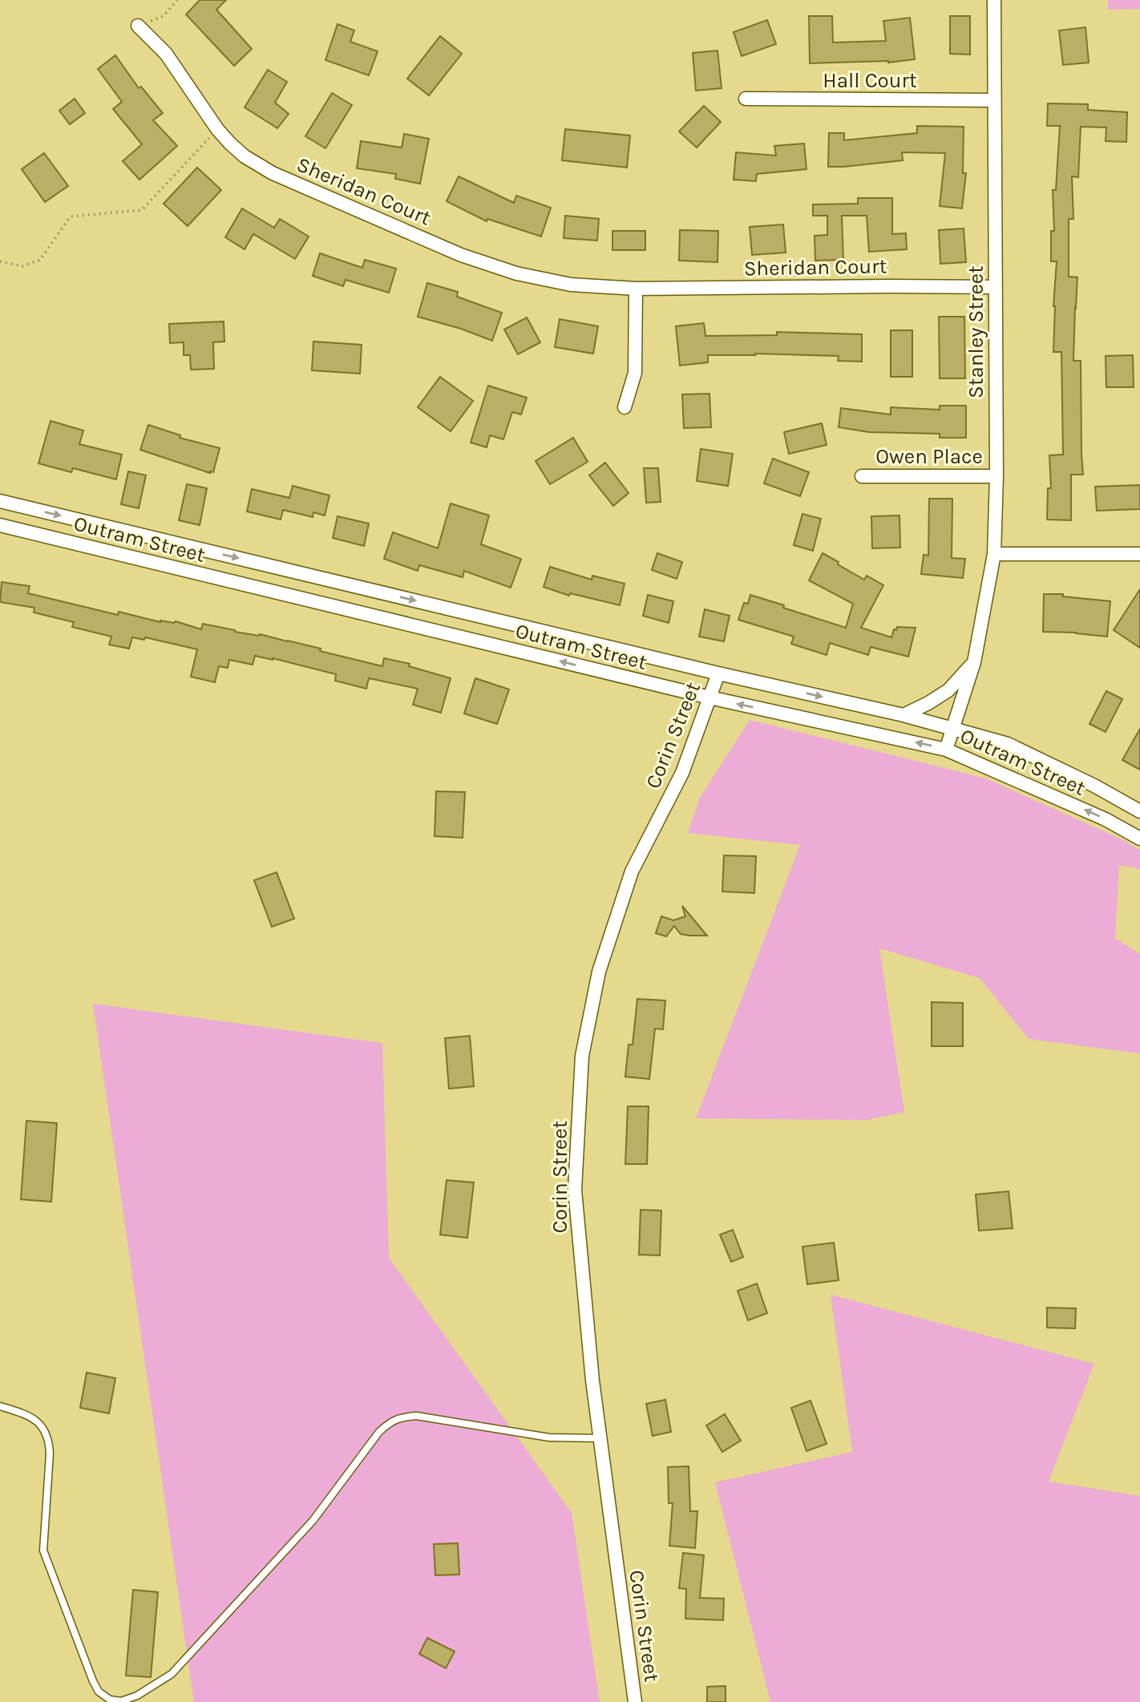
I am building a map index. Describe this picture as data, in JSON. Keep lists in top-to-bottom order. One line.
{"streets":{"street":["Hall Court","Sheridan Court","Stanley Street","Owen Place","Outram Street","Corin Street"]},"crossings":[["Hall Court","Stanley Street"],["Sheridan Court","Stanley Street"],["Stanley Street","Owen Place"],["Stanley Street","Outram Street"],["Outram Street","Corin Street"]]}
